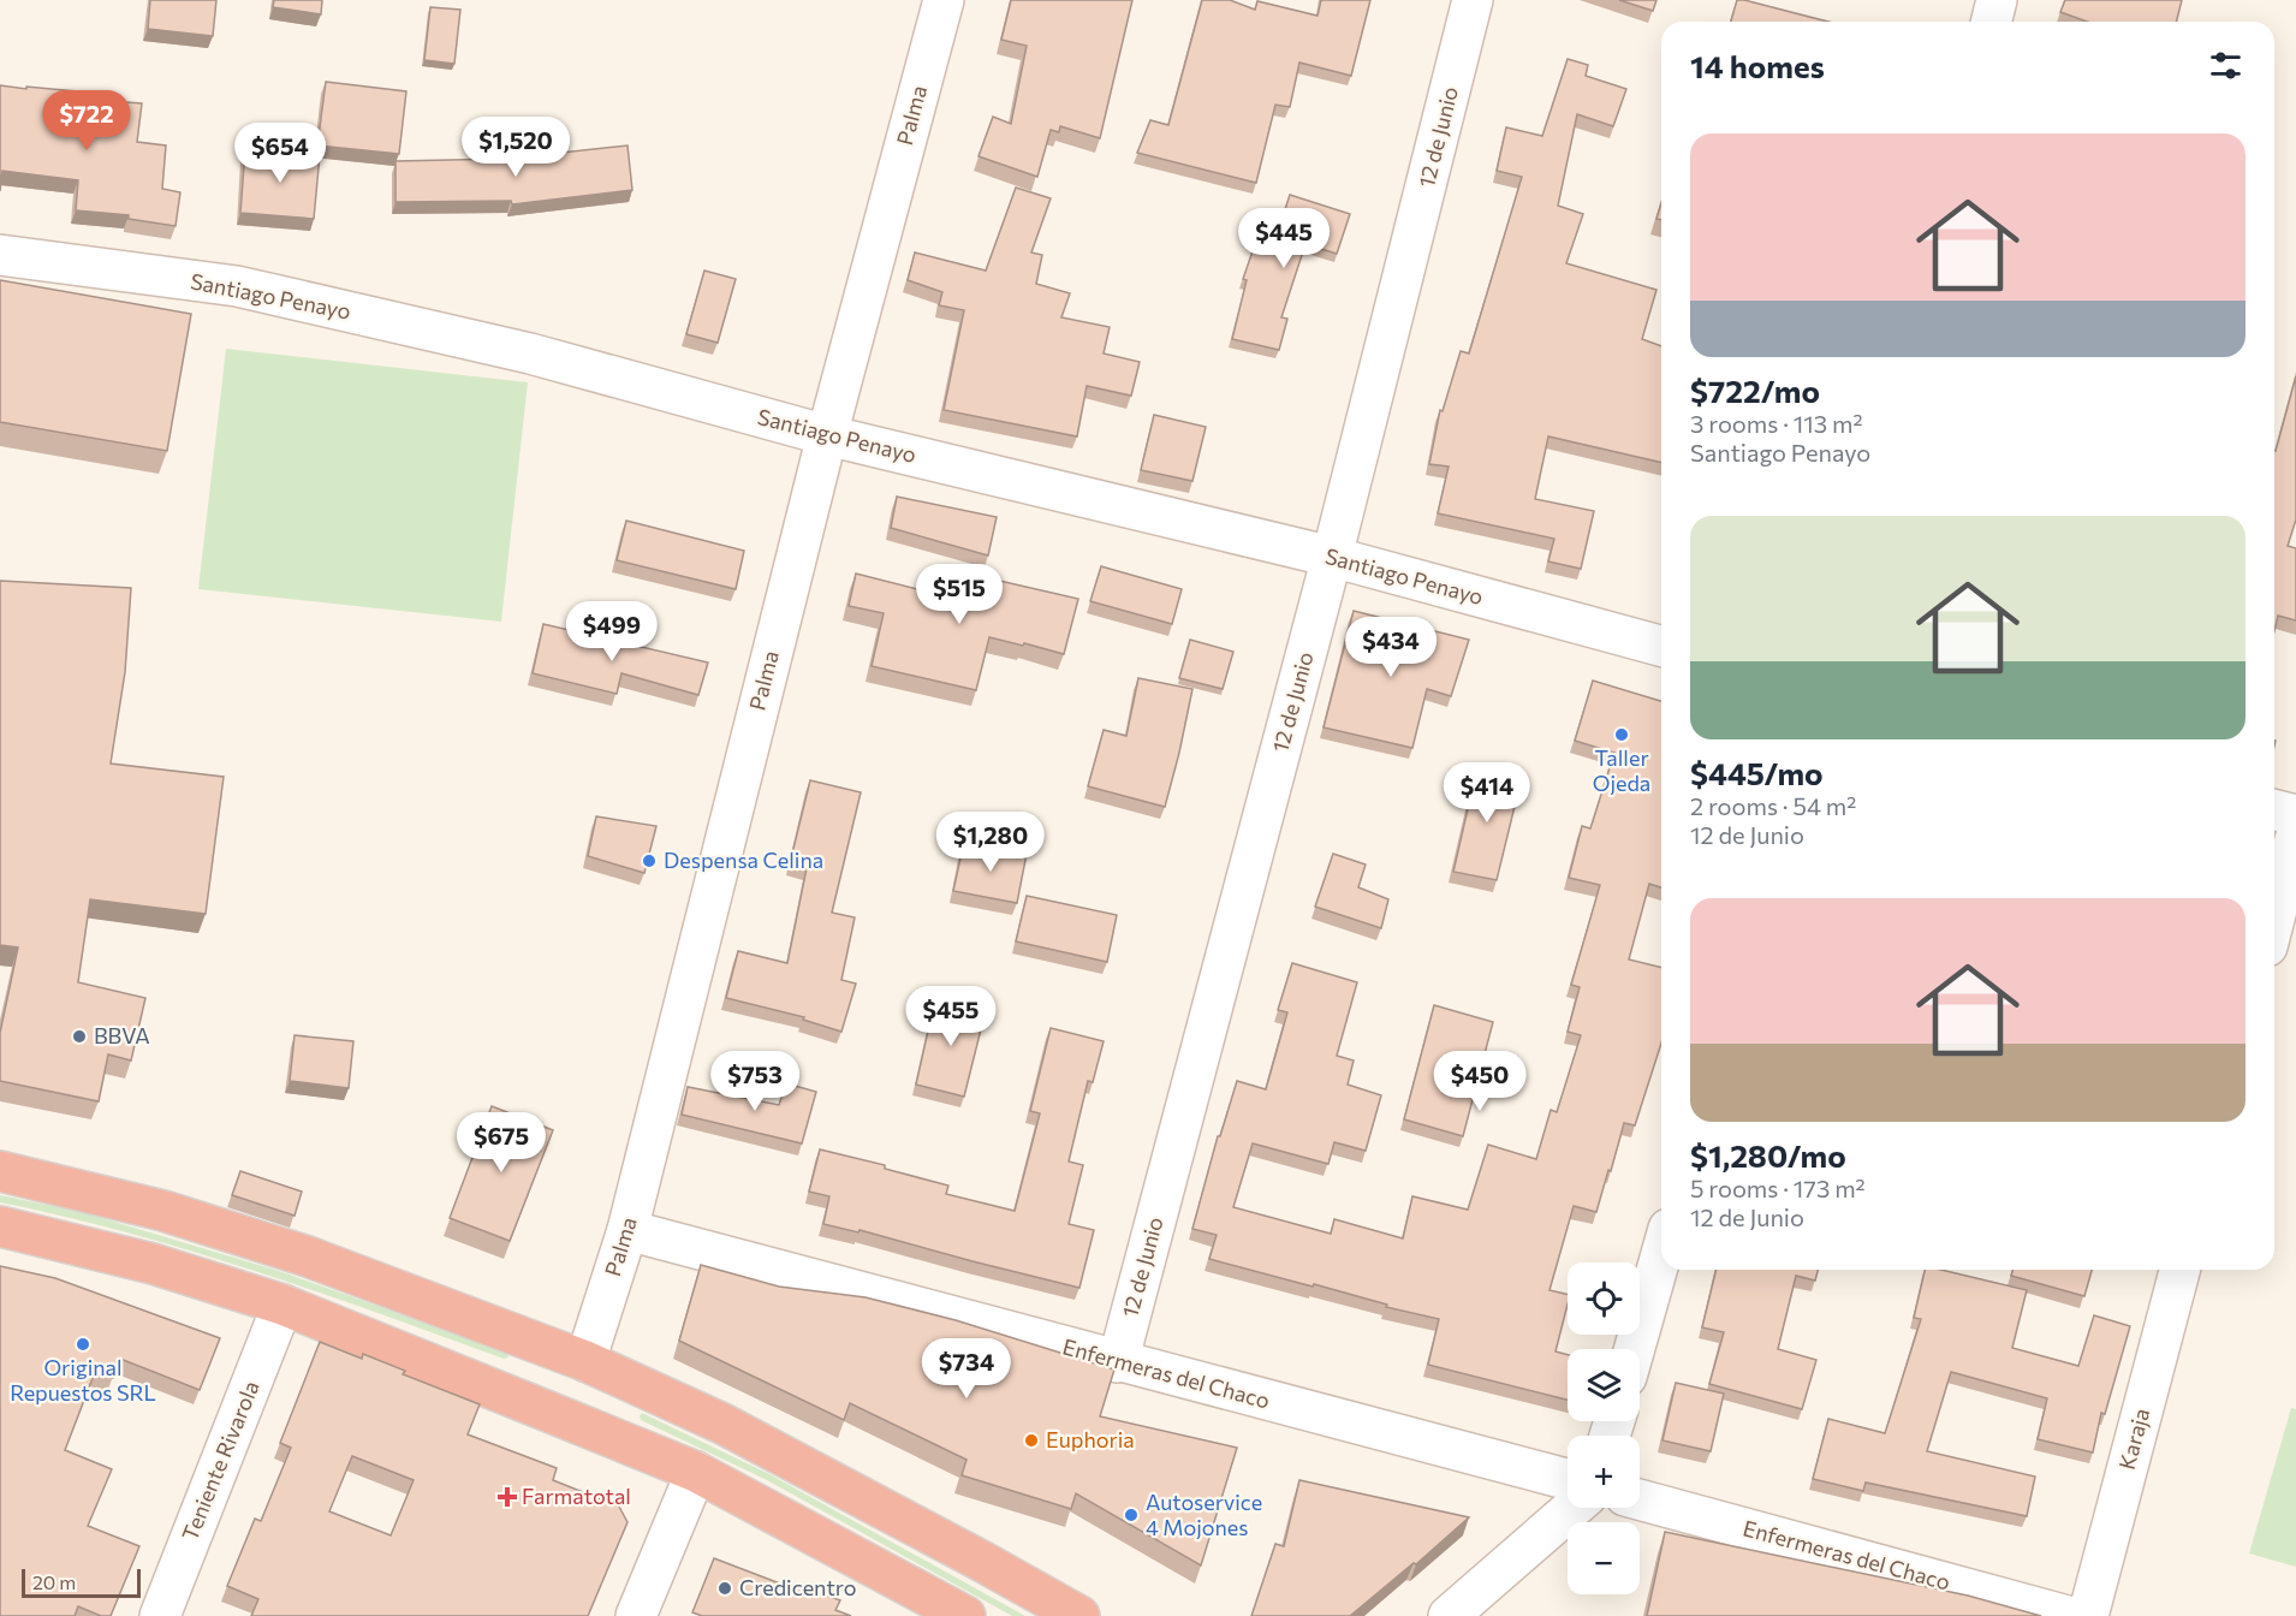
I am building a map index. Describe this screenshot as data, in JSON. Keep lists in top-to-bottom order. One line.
{"streets":{"street":["Palma","12 de Junio","Santiago Penayo","Enfermeras del Chaco","Karaja","Teniente Rivarola"]},"crossings":[["Palma","Santiago Penayo"],["Palma","Enfermeras del Chaco"],["12 de Junio","Santiago Penayo"],["12 de Junio","Enfermeras del Chaco"]],"places":{"other":["Taller Ojeda","Despensa Celina","BBVA","Original Repuestos SRL","Euphoria","Autoservice 4 Mojones","Credicentro"],"health":["Farmatotal"]},"scale_bar":"20 m","page":{"heading":"14 homes","price":["$722","$1,520","$654","$445","$515","$499","$434","$414","$1,280","$455","$753","$450","$675","$734"],"list":[{"name":"$722/mo","note":"3 rooms · 113 m² · Santiago Penayo"},{"name":"$445/mo","note":"2 rooms · 54 m² · 12 de Junio"},{"name":"$1,280/mo","note":"5 rooms · 173 m² · 12 de Junio"}],"map_buttons":["+","−"],"scale":"20 m"}}
